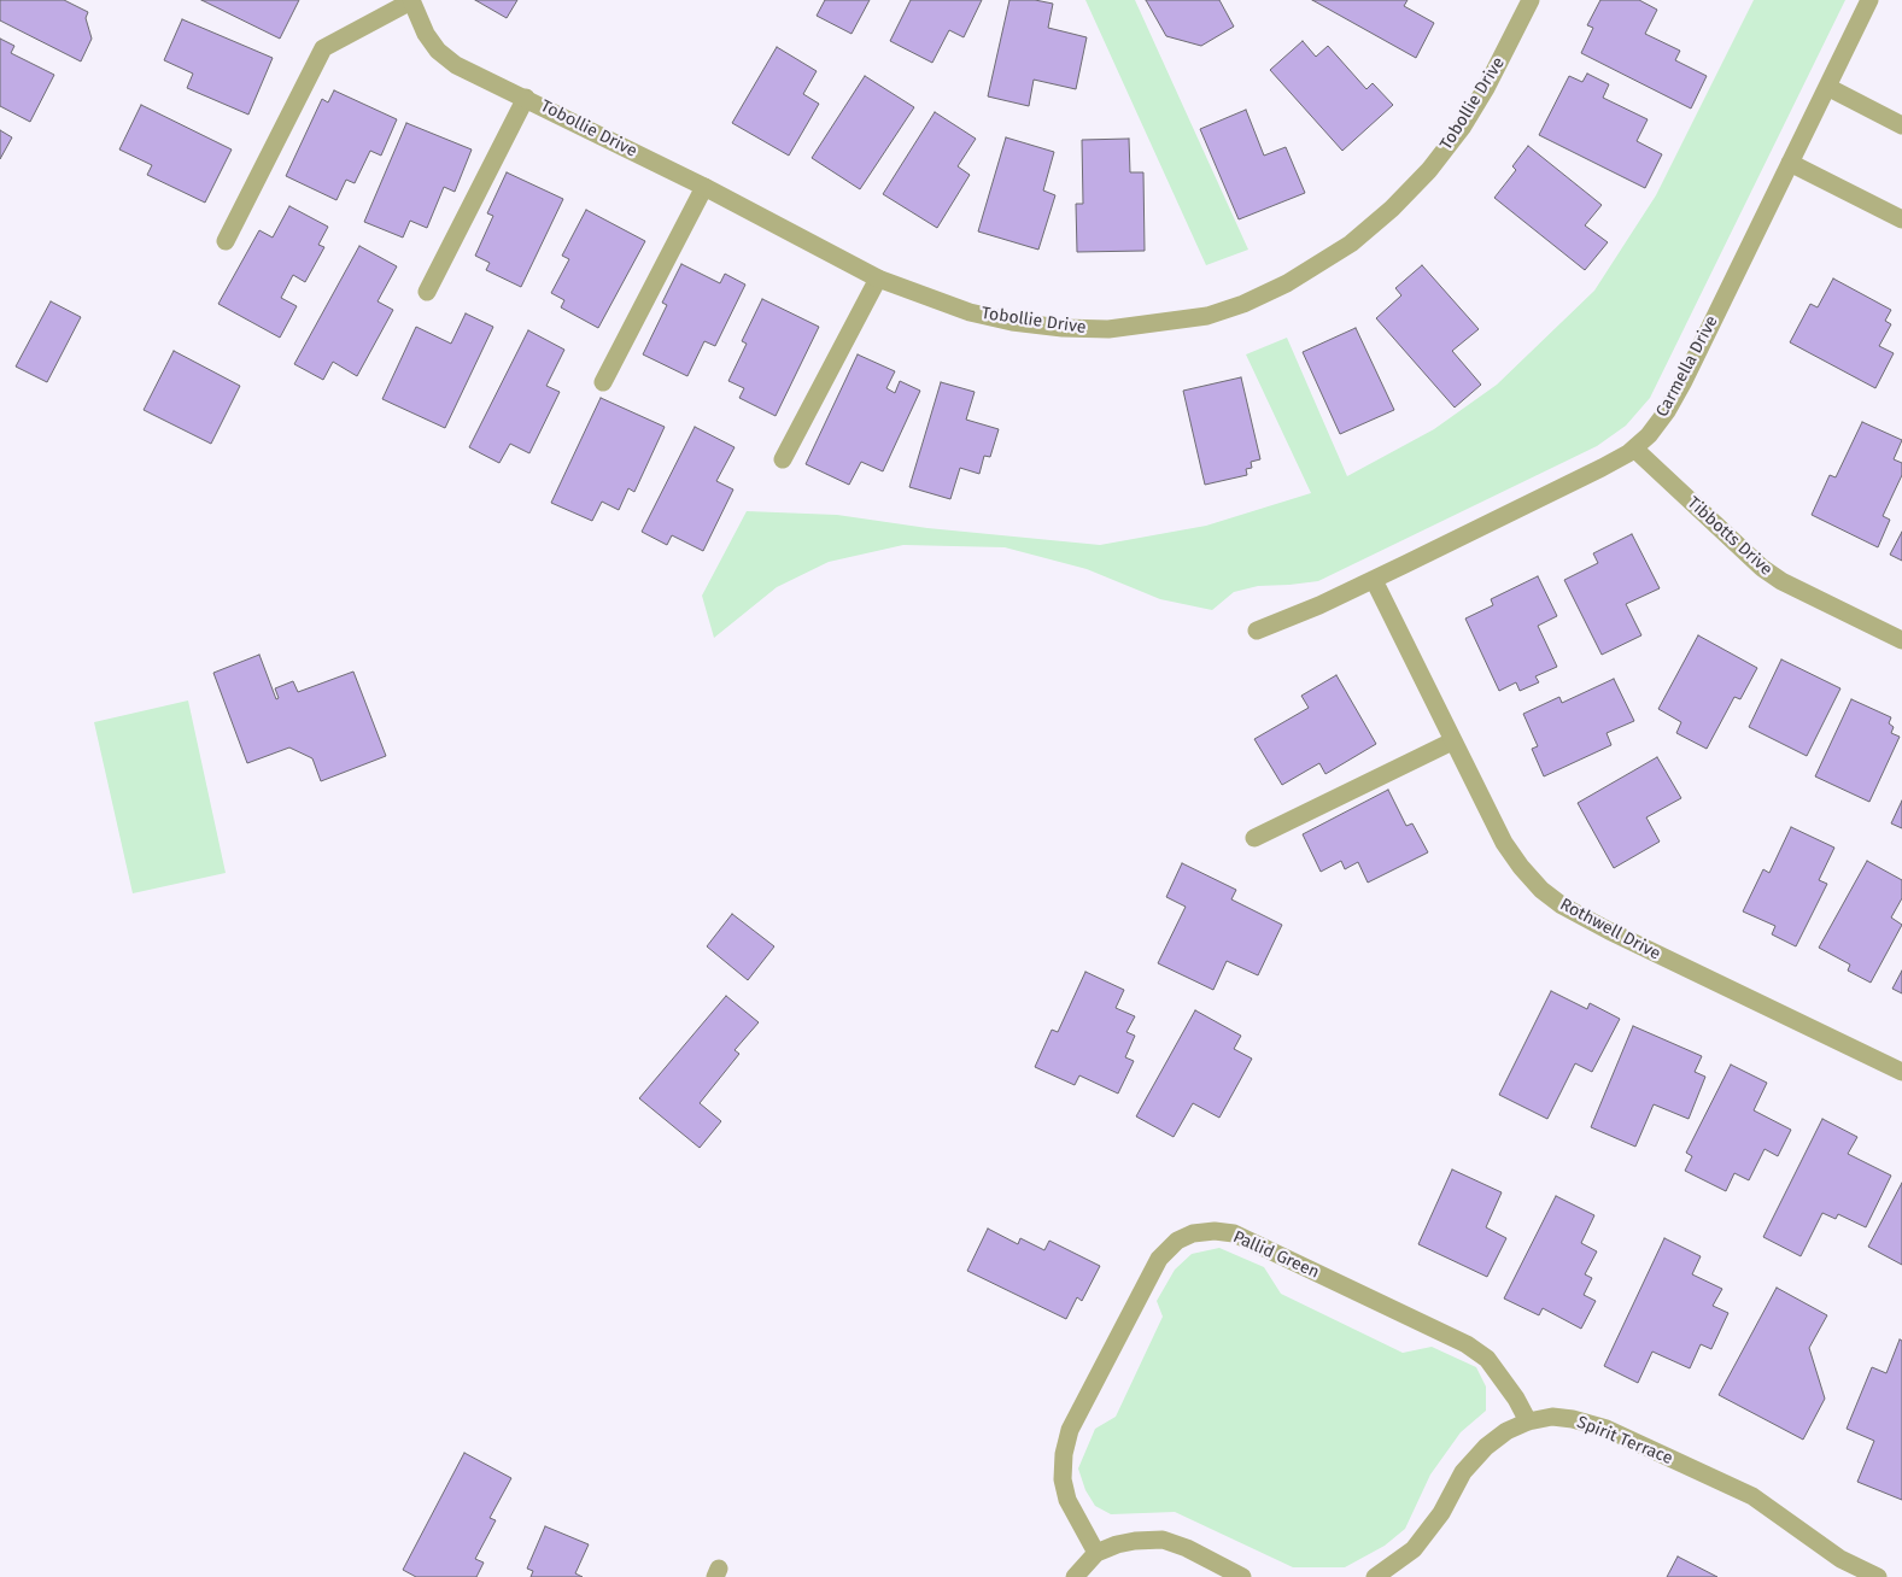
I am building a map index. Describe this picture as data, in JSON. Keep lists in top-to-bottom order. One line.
{"streets":{"street":["Tobollie Drive","Carmella Drive","Tibbotts Drive","Rothwell Drive","Pallid Green","Spirit Terrace"]},"crossings":[["Carmella Drive","Tibbotts Drive"],["Carmella Drive","Rothwell Drive"],["Pallid Green","Spirit Terrace"]]}
